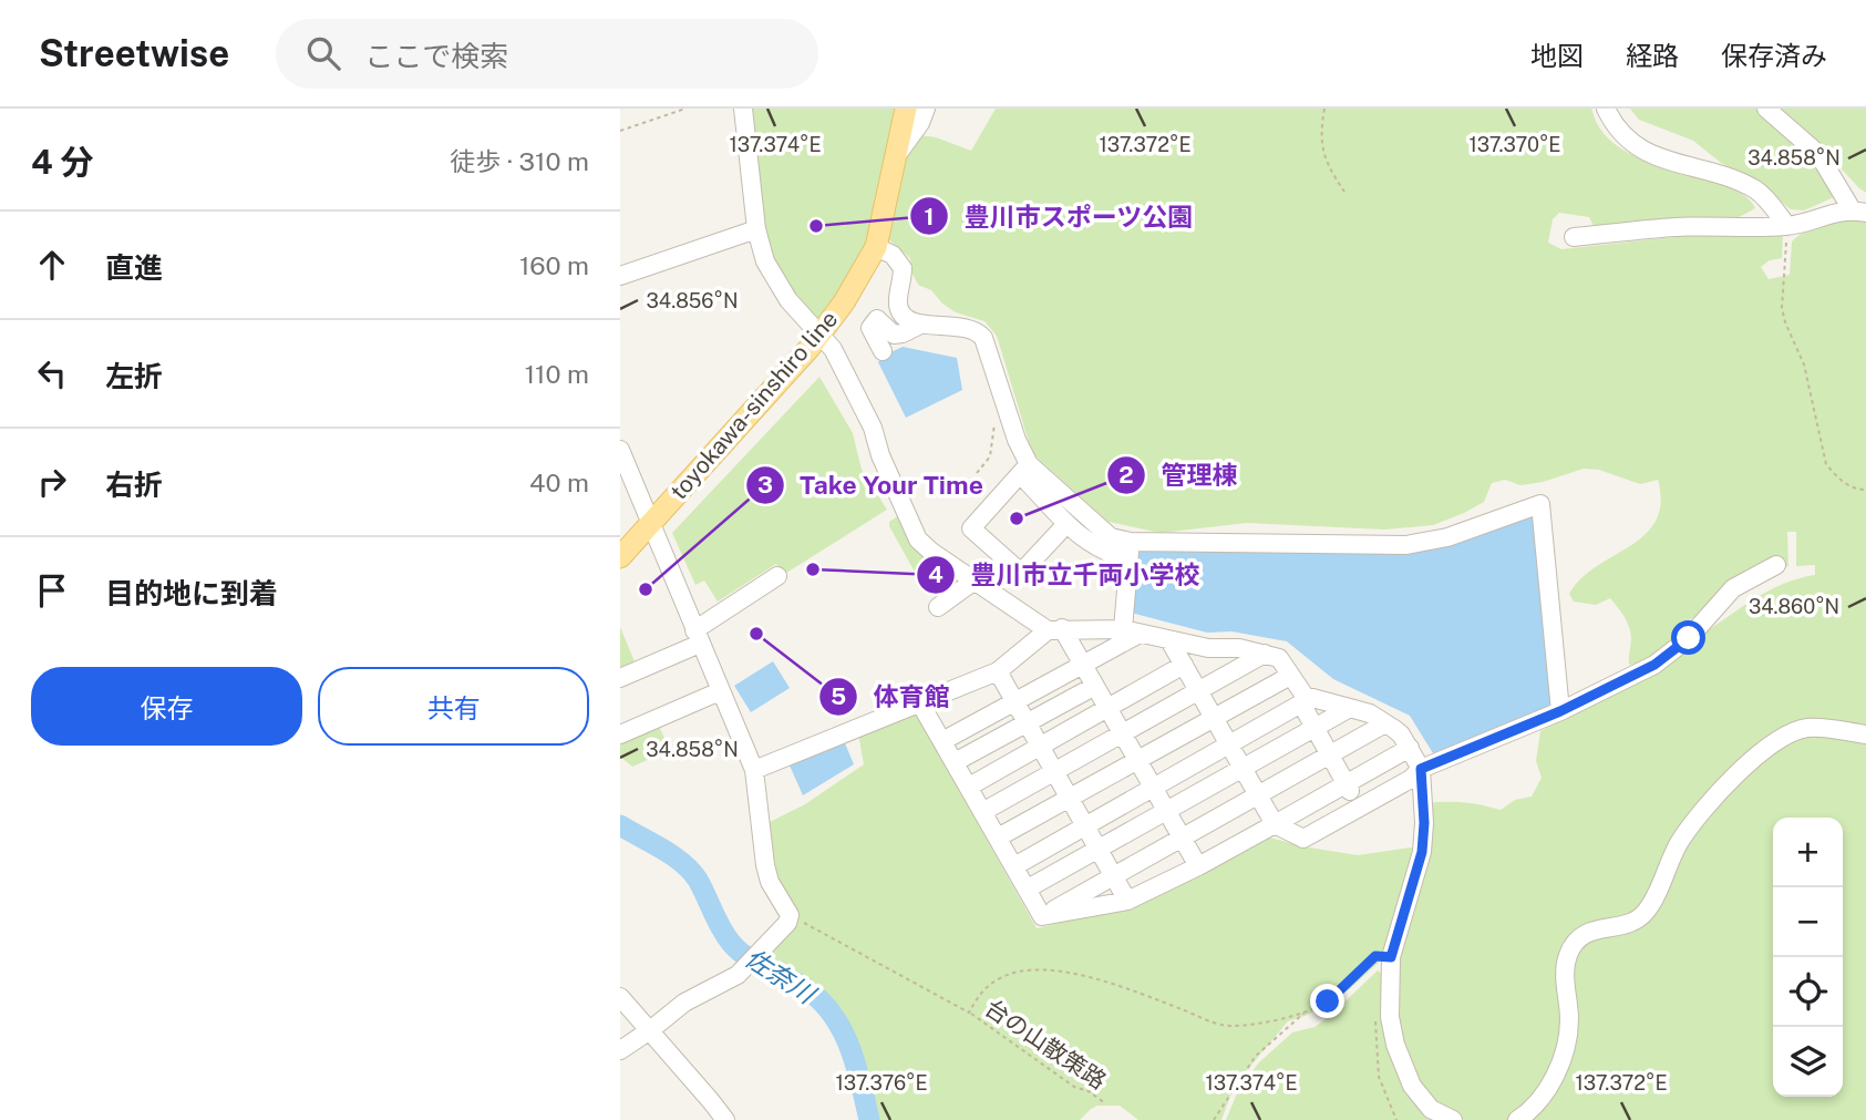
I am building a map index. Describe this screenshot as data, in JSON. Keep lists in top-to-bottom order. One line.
{"streets":{"main road":["toyokawa-sinshiro line"],"path":["台の山散策路"]},"water":["佐奈川"],"places":["豊川市スポーツ公園","管理棟","豊川市立千両小学校","Take Your Time","体育館"],"page":{"header":"Streetwise","search":"ここで検索","nav":["地図","経路","保存済み"],"heading":["4 分","徒歩 · 310 m"],"list":[["直進","160 m"],["左折","110 m"],["右折","40 m"],"目的地に到着"],"buttons":["保存","共有"],"map_buttons":["+","−"]},"coordinates":["137.374°E","137.372°E","137.370°E","34.858°N","34.856°N","34.860°N","137.376°E"]}
